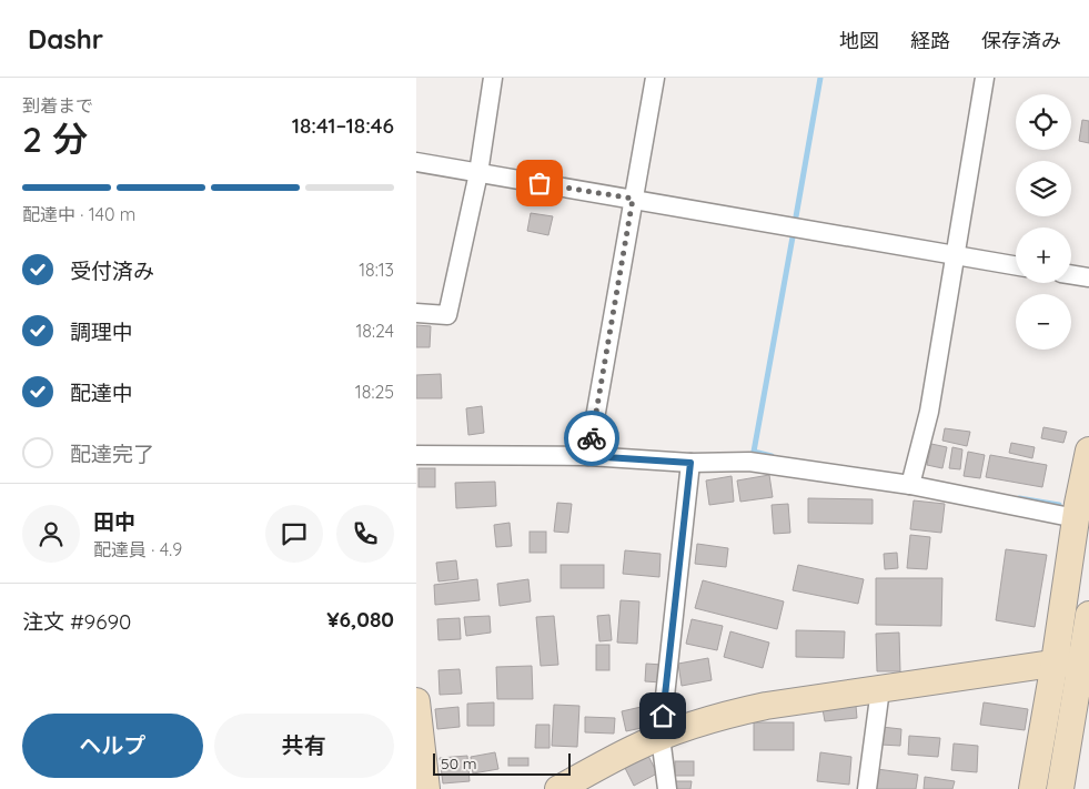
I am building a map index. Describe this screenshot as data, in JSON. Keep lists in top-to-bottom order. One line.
{"scale_bar":"50 m","page":{"header":"Dashr","nav":["地図","経路","保存済み"],"heading":["2 分","到着まで","18:41–18:46"],"panel":["田中","配達員 · 4.9","注文 #9690","¥6,080"],"map_buttons":["+","−"],"bar":"配達中 · 140 m","list":[["受付済み","18:13"],["調理中","18:24"],["配達中","18:25"],"配達完了"],"buttons":["ヘルプ","共有"],"scale":"50 m"}}
